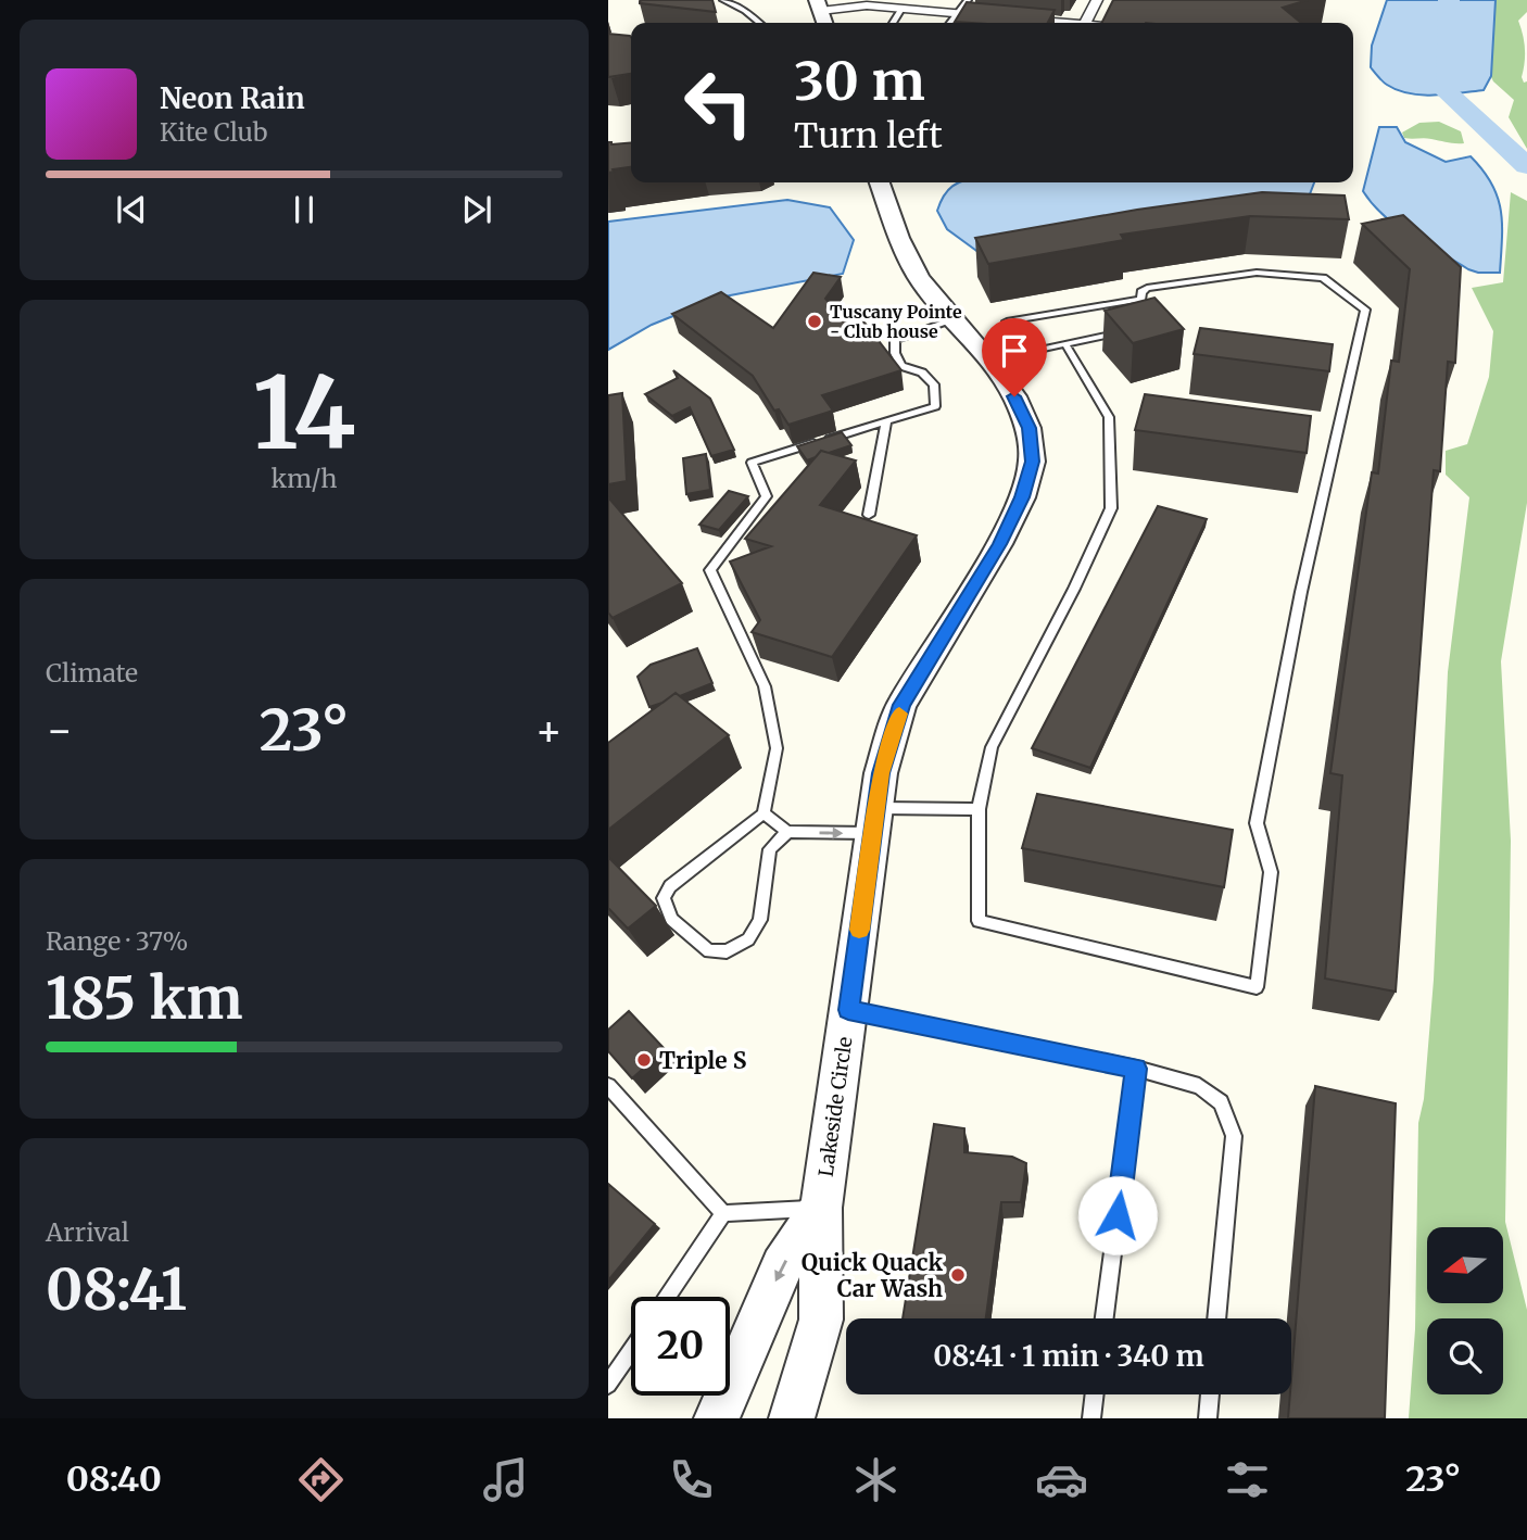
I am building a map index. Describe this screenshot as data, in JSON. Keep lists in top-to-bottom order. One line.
{"streets":{"street":["Lakeside Circle"]},"places":["Tuscany Pointe - Club house","Triple S","Quick Quack Car Wash"],"north":"left","page":{"turn":["30 m","Turn left"],"song":["Neon Rain","Kite Club"],"tile":[["14","km/h"],"Climate",["Range · 37%","185 km"],["Arrival","08:41"]],"heat":["−","23°","+"],"limit":"20","trip":"08:41 · 1 min · 340 m","tabs":["08:40","23°"]}}
